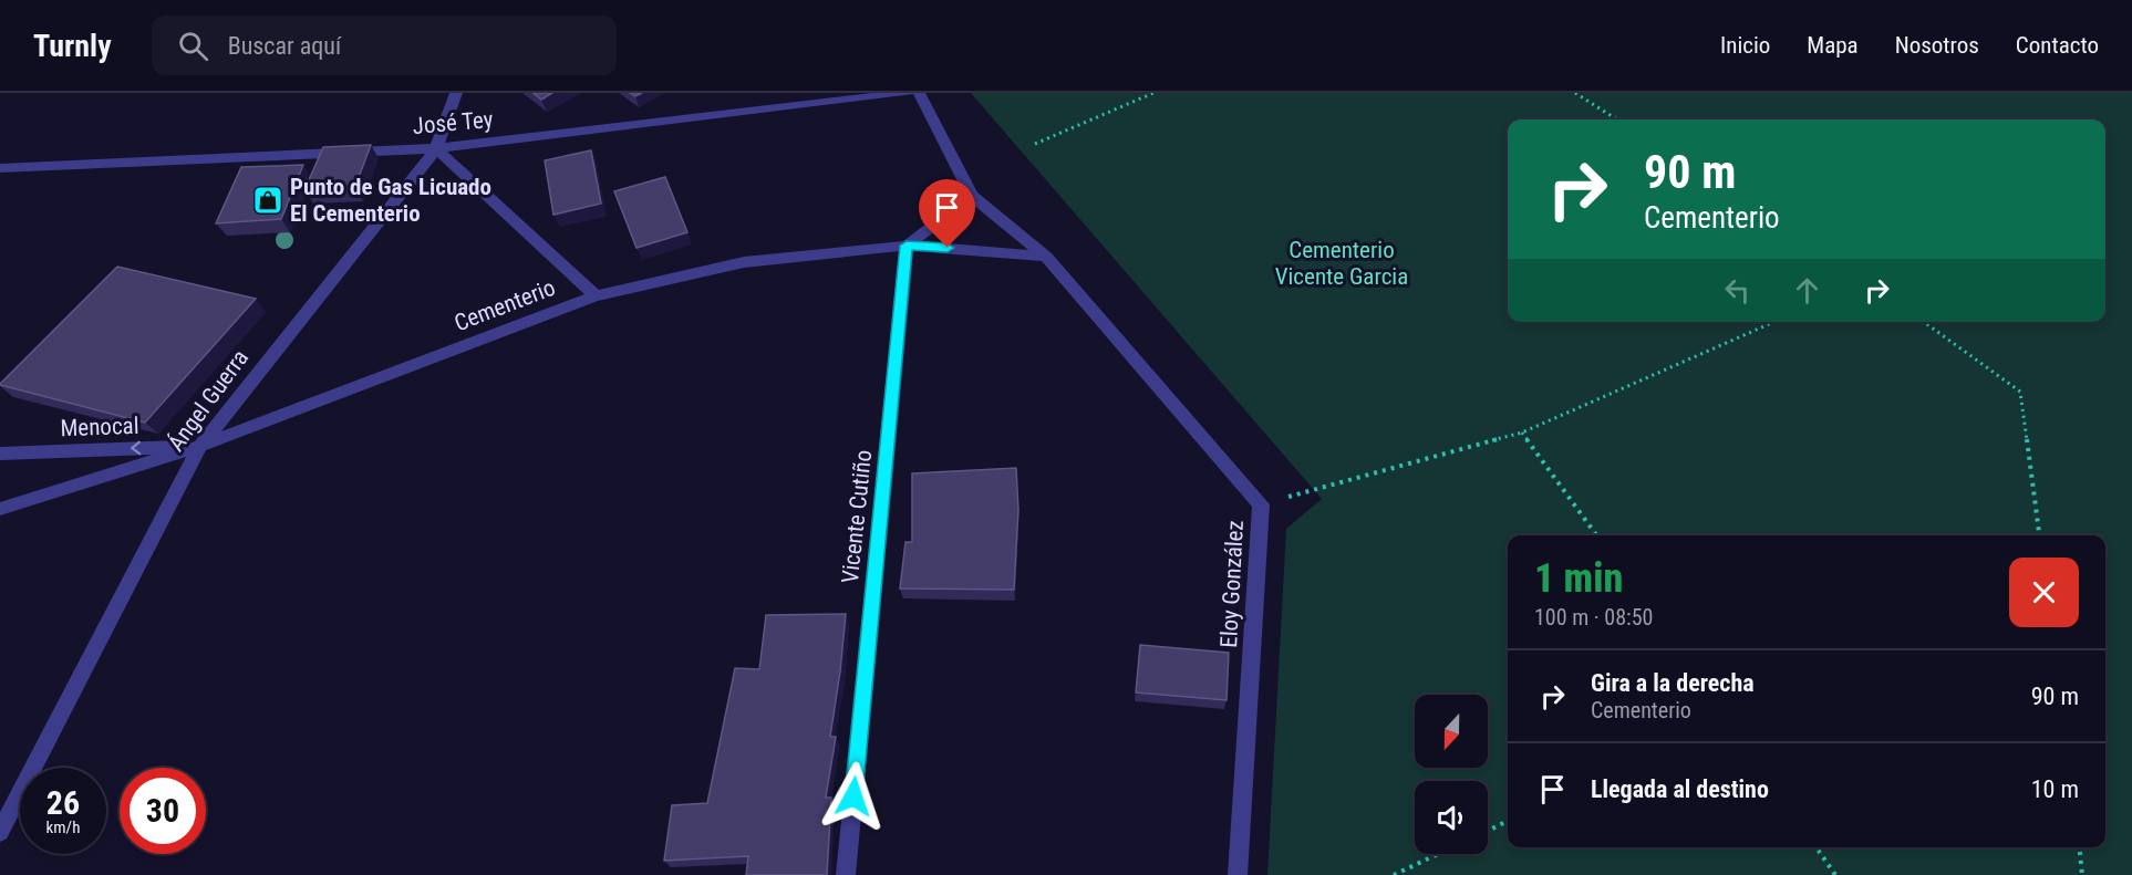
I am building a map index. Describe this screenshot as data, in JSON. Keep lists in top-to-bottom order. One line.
{"streets":{"street":["José Tey","Cementerio","Ángel Guerra","Menocal","Vicente Cutiño","Eloy González"]},"crossings":[["José Tey","Ángel Guerra"],["Cementerio","Ángel Guerra"],["Cementerio","Menocal"],["Cementerio","Vicente Cutiño"],["Cementerio","Eloy González"],["Ángel Guerra","Menocal"]],"one_way":["Menocal"],"parks":["Cementerio Vicente Garcia"],"places":{"shop":["Punto de Gas Licuado El Cementerio"]},"north":"bottom","page":{"header":"Turnly","search":"Buscar aquí","nav":["Inicio","Mapa","Nosotros","Contacto"],"turn":["90 m","Cementerio"],"heading":["1 min","100 m · 08:50"],"list":[{"name":"Gira a la derecha","note":"Cementerio","value":"90 m"},{"name":"Llegada al destino","value":"10 m"}],"speed":"26 km/h","limit":"30"}}
